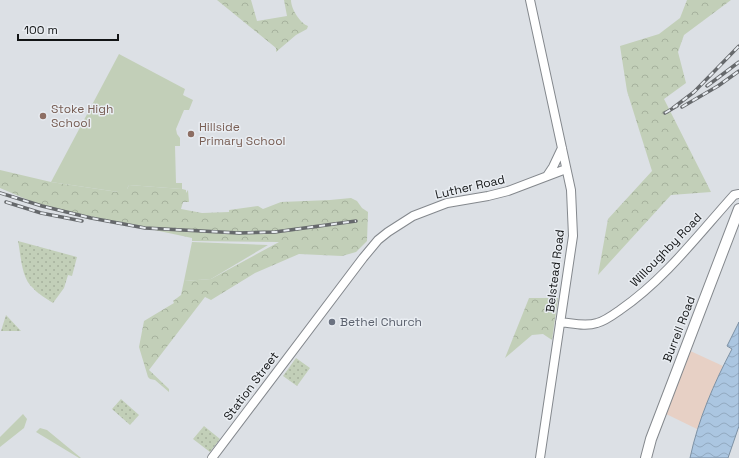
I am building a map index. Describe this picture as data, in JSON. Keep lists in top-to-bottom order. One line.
{"streets":{"main road":["Burrell Road"],"street":["Luther Road","Willoughby Road","Belstead Road","Station Street"]},"crossings":[["Luther Road","Belstead Road"],["Luther Road","Station Street"],["Willoughby Road","Belstead Road"]],"places":["Stoke High School","Hillside Primary School","Bethel Church"],"scale_bar":"100 m"}
